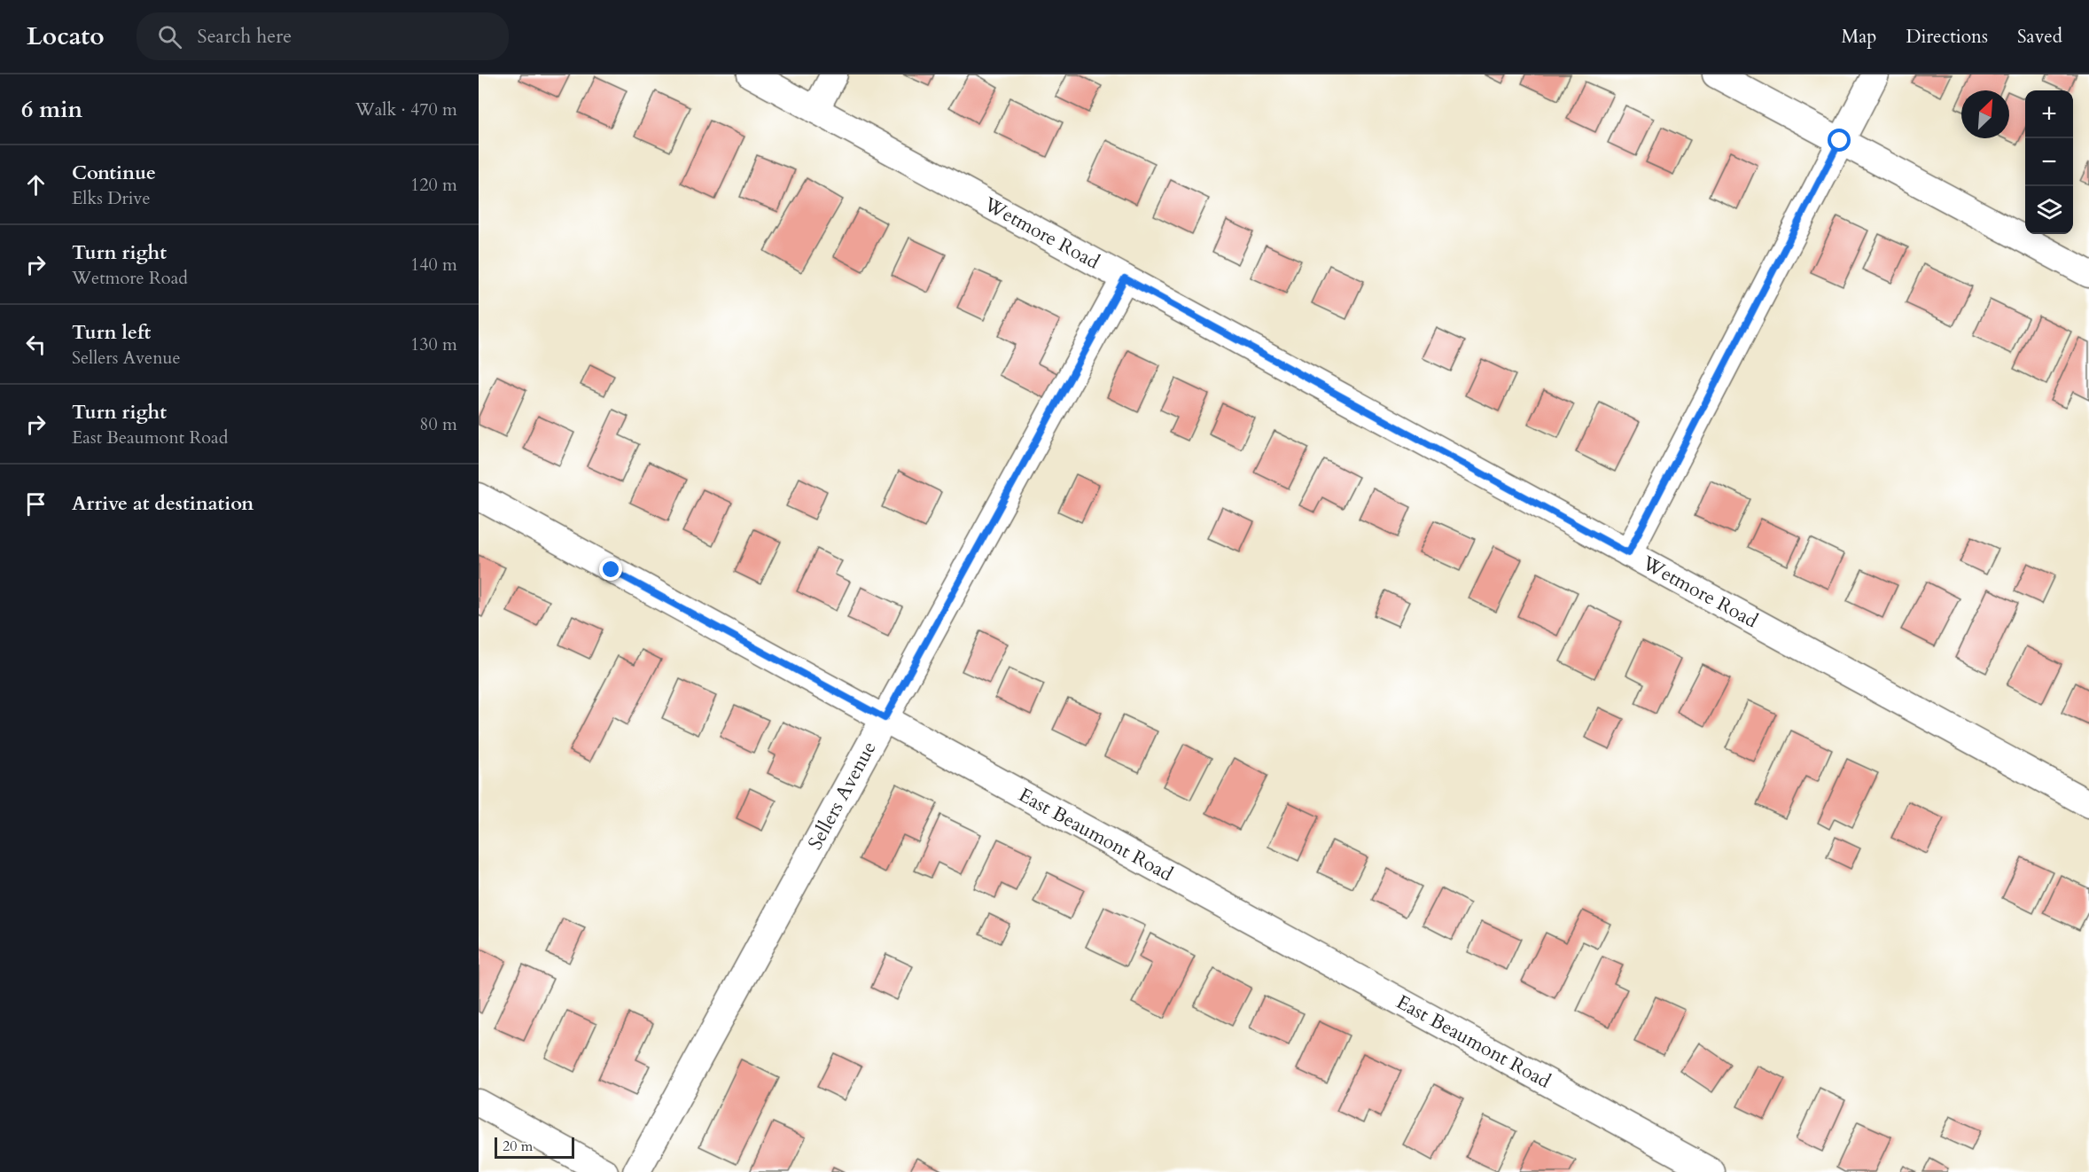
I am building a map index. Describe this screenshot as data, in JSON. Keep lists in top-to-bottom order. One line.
{"streets":{"street":["Wetmore Road","Sellers Avenue","East Beaumont Road"]},"crossings":[["Wetmore Road","Sellers Avenue"],["Sellers Avenue","East Beaumont Road"]],"scale_bar":"20 m","north":"top right","page":{"header":"Locato","search":"Search here","nav":["Map","Directions","Saved"],"heading":["6 min","Walk · 470 m"],"map_buttons":["+","−"],"list":[["Continue","Elks Drive","120 m"],["Turn right","Wetmore Road","140 m"],["Turn left","Sellers Avenue","130 m"],["Turn right","East Beaumont Road","80 m"],"Arrive at destination"],"scale":"20 m"}}
